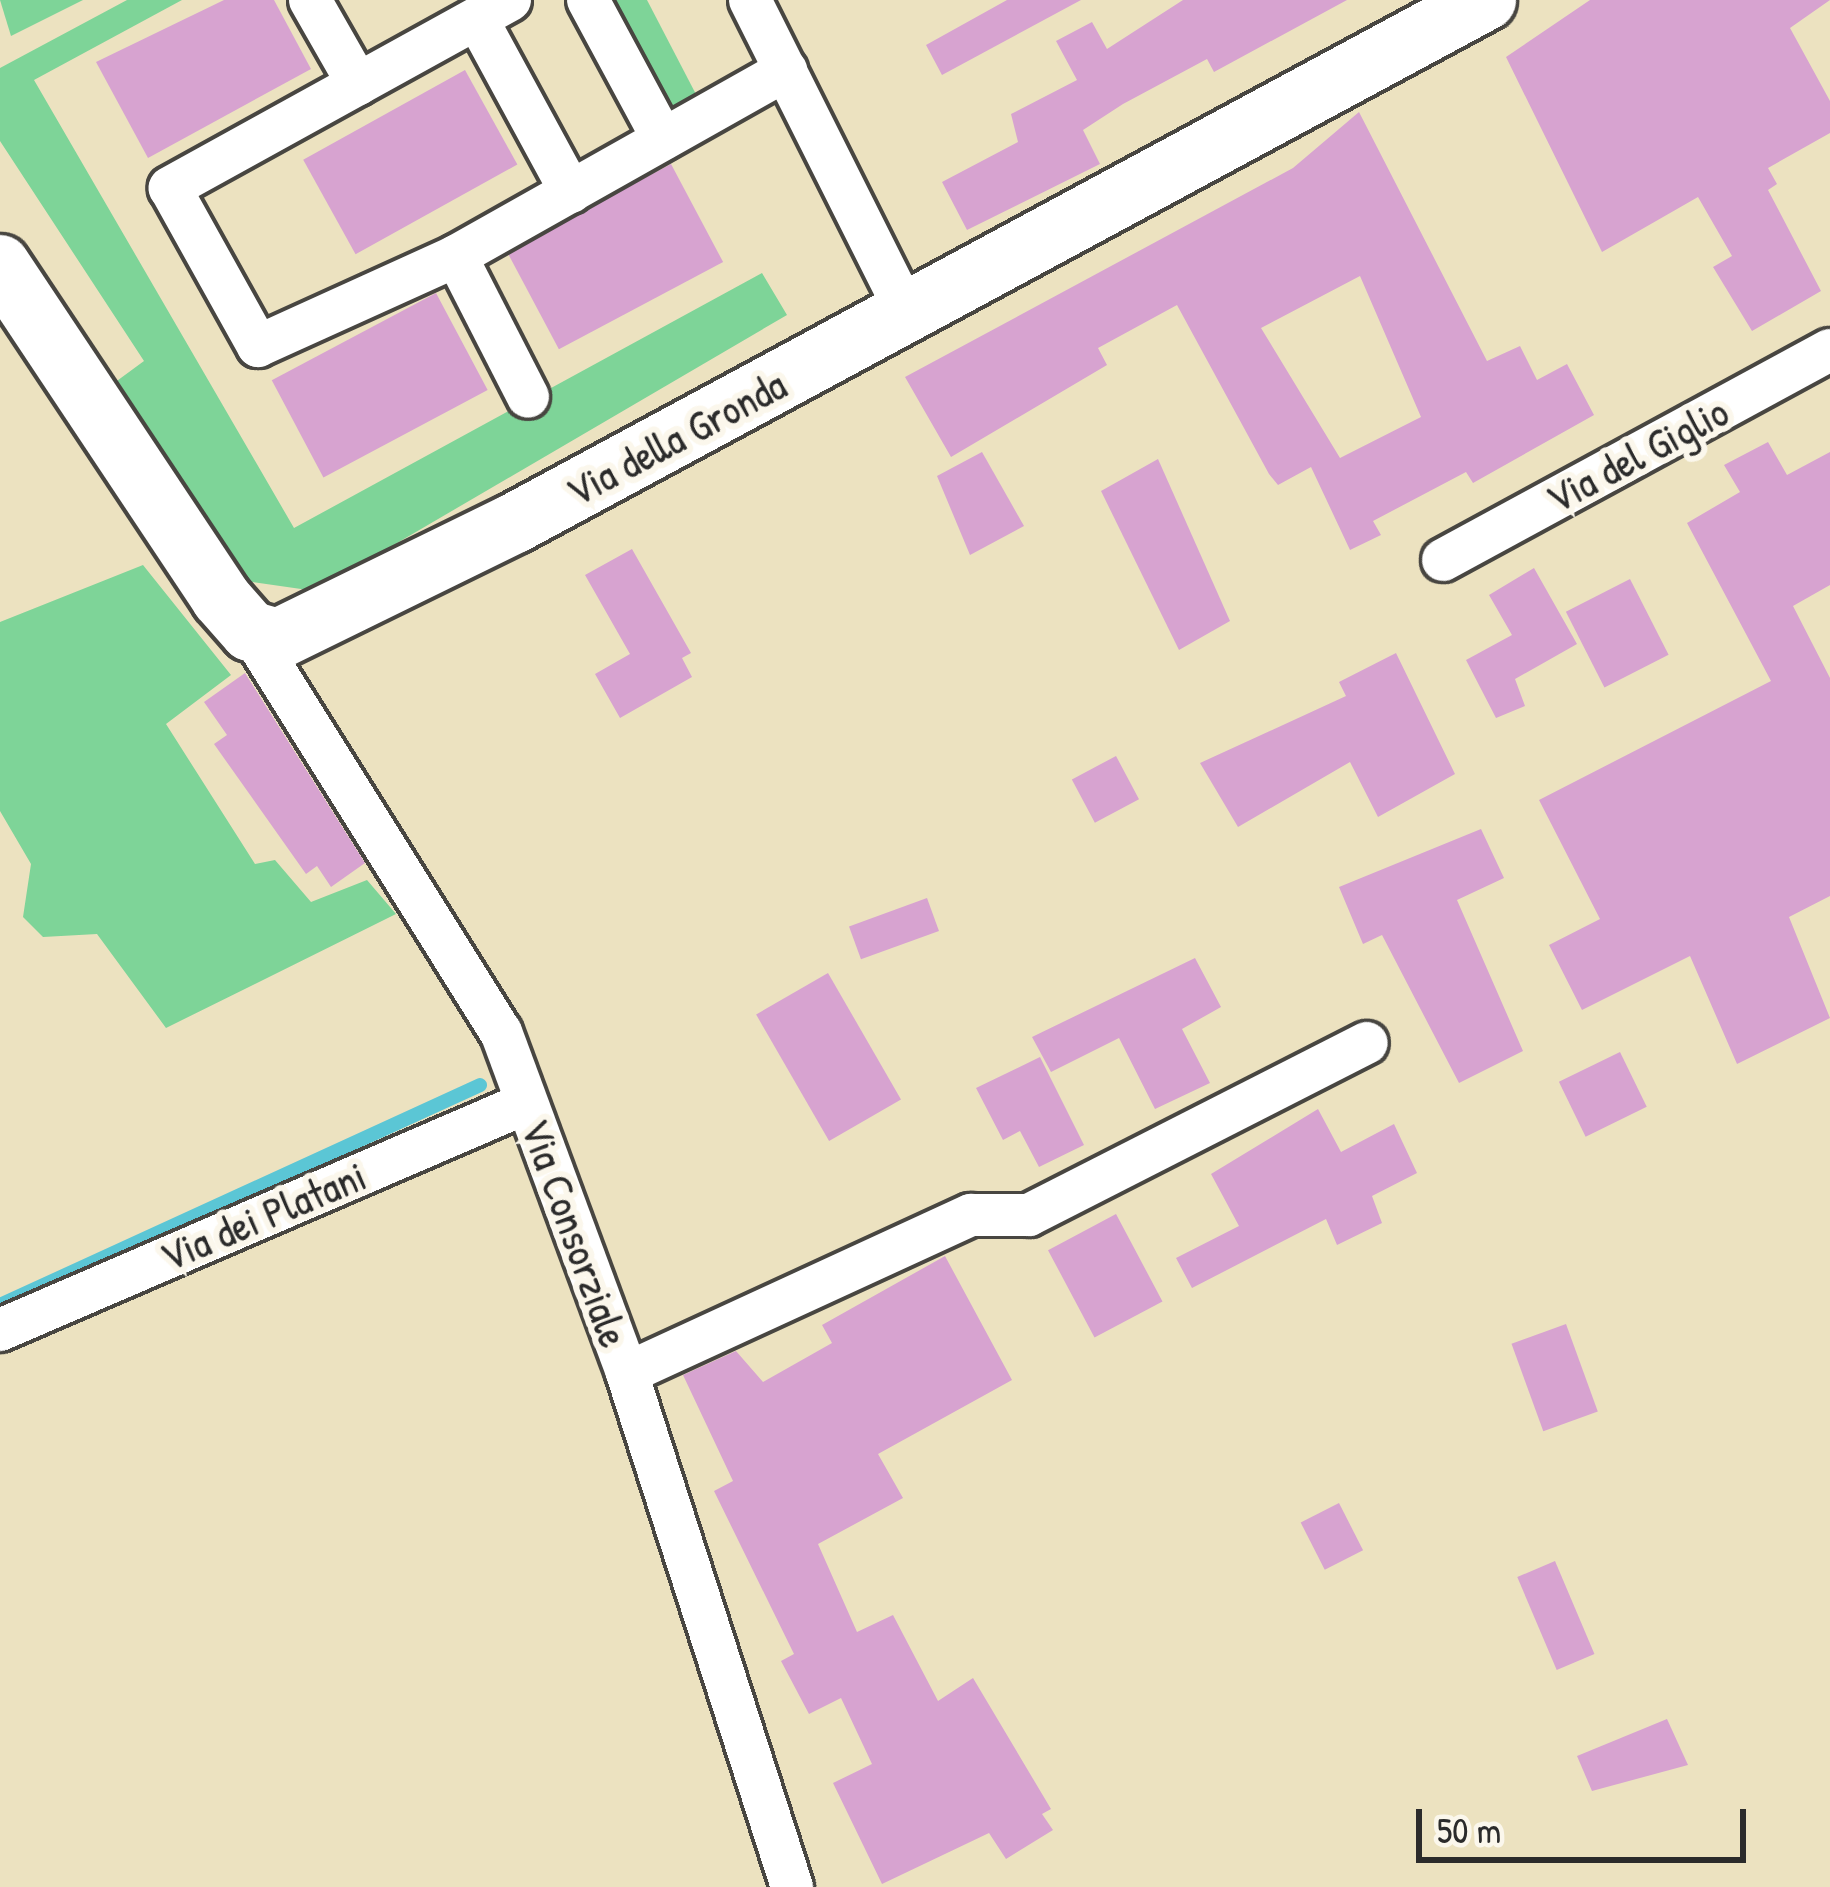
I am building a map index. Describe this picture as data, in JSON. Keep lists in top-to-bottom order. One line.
{"streets":{"street":["Via della Gronda","Via del Giglio","Via dei Platani","Via Consorziale"]},"crossings":[["Via della Gronda","Via Consorziale"],["Via dei Platani","Via Consorziale"]],"scale_bar":"50 m"}
